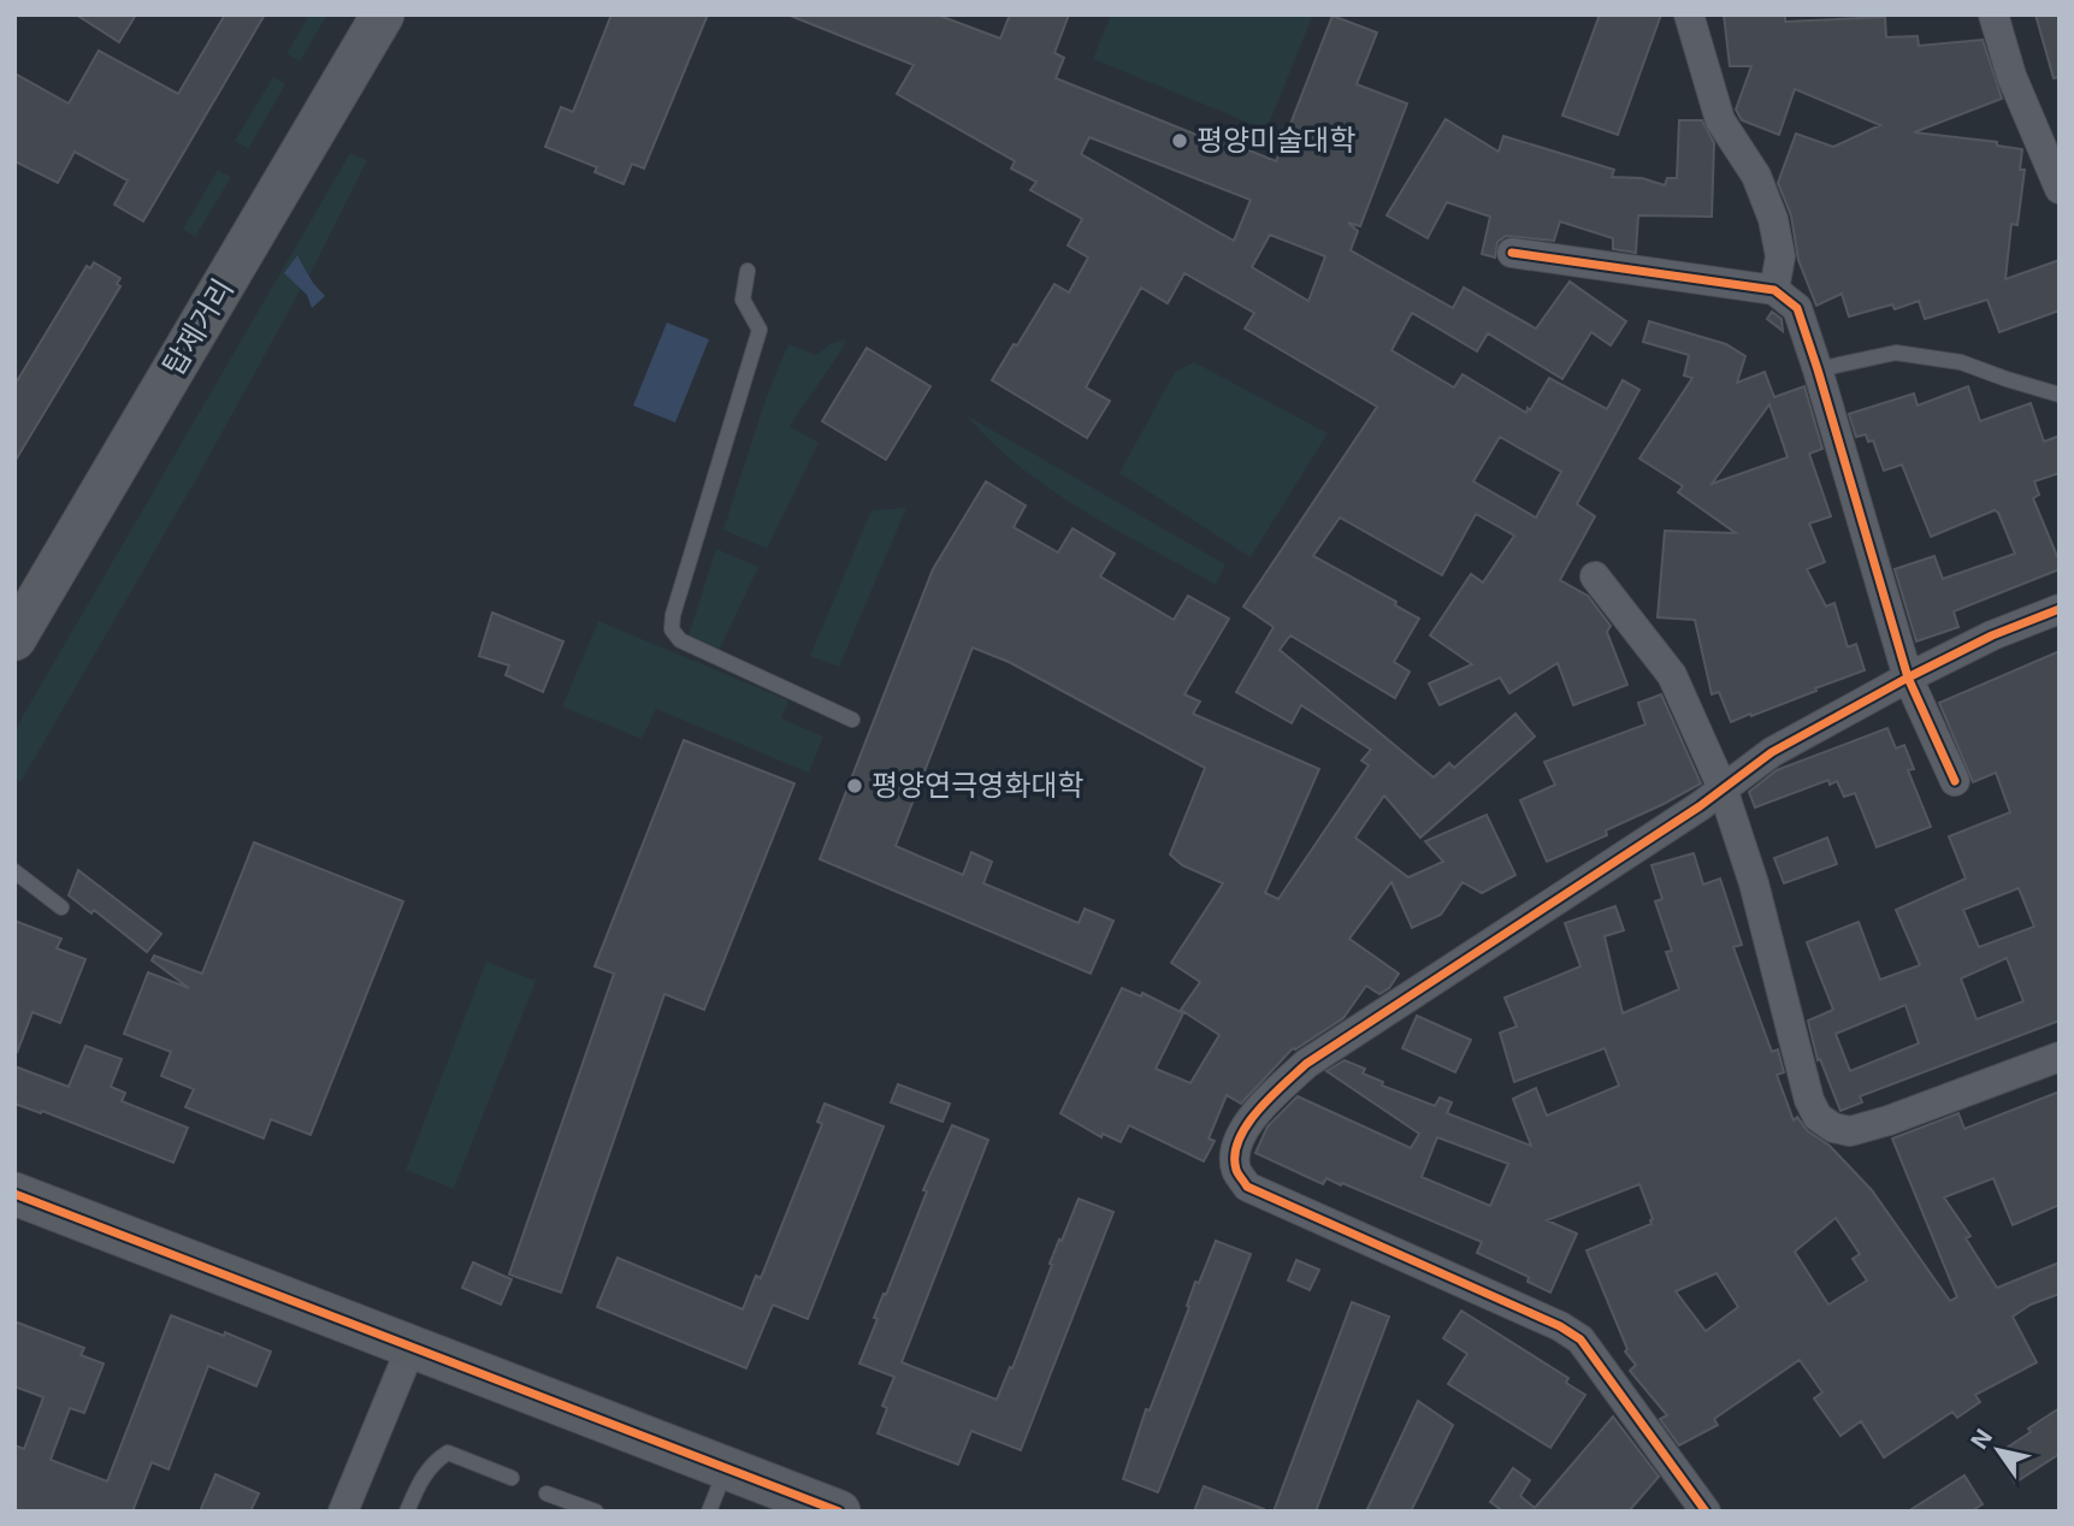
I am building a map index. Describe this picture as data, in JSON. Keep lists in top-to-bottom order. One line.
{"streets":{"street":["탑제거리"]},"places":["평양미술대학","평양연극영화대학"],"north":"top left"}
